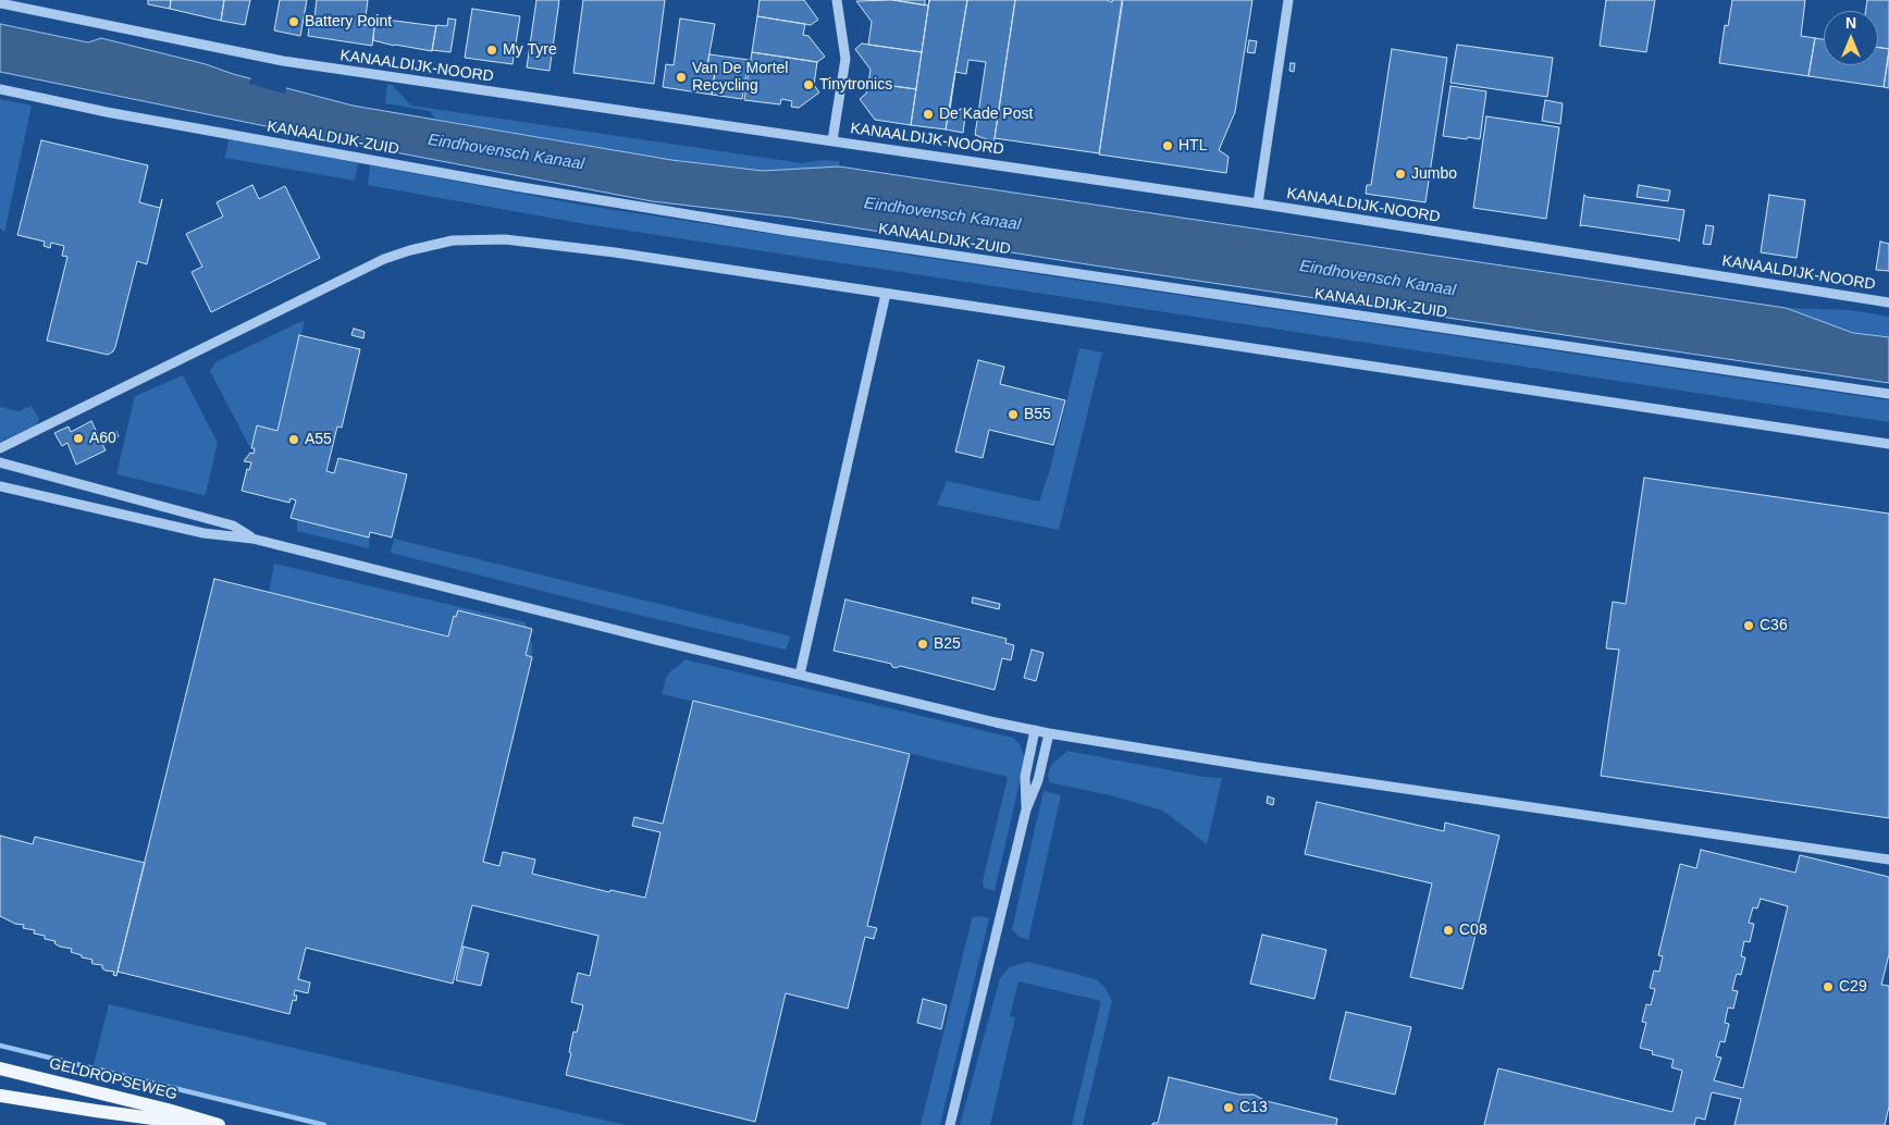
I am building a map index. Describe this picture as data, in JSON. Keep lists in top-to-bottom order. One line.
{"streets":{"main road":["GELDROPSEWEG"],"street":["KANAALDIJK-NOORD","KANAALDIJK-ZUID"]},"water":["Eindhovensch Kanaal"],"places":["Battery Point","My Tyre","Van De Mortel Recycling","Tinytronics","De Kade Post","HTL","Jumbo","B55","A60","A55","C36","B25","C08","C29","C13"],"north":"top"}
